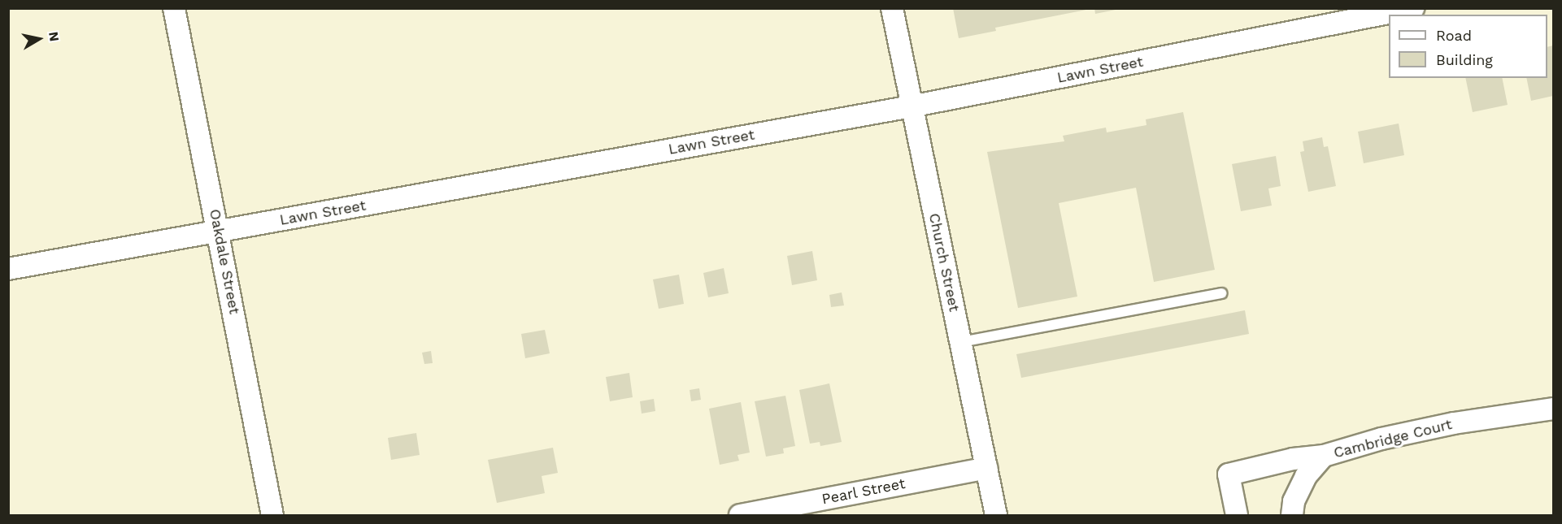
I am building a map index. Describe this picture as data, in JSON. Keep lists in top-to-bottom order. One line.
{"streets":{"street":["Lawn Street","Oakdale Street","Church Street","Cambridge Court","Pearl Street"]},"crossings":[["Lawn Street","Oakdale Street"],["Lawn Street","Church Street"],["Church Street","Pearl Street"]],"legend":["Road","Building"],"north":"right"}
